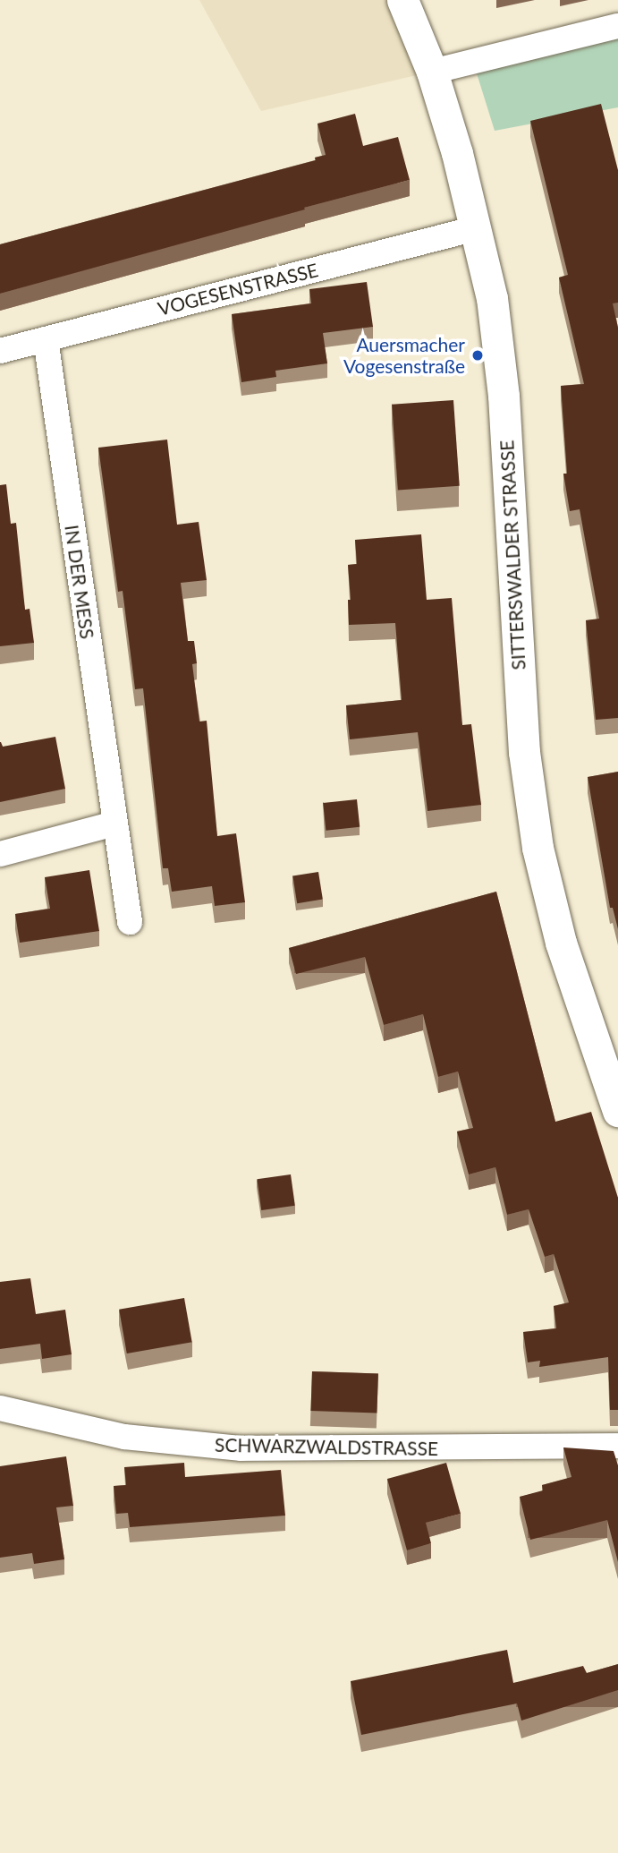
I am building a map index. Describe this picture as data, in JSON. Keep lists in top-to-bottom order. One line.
{"streets":{"street":["VOGESENSTRASSE","SITTERSWALDER STRASSE","IN DER MESS","SCHWARZWALDSTRASSE"]},"crossings":[["VOGESENSTRASSE","SITTERSWALDER STRASSE"],["VOGESENSTRASSE","IN DER MESS"]],"places":["Auersmacher Vogesenstraße"]}
